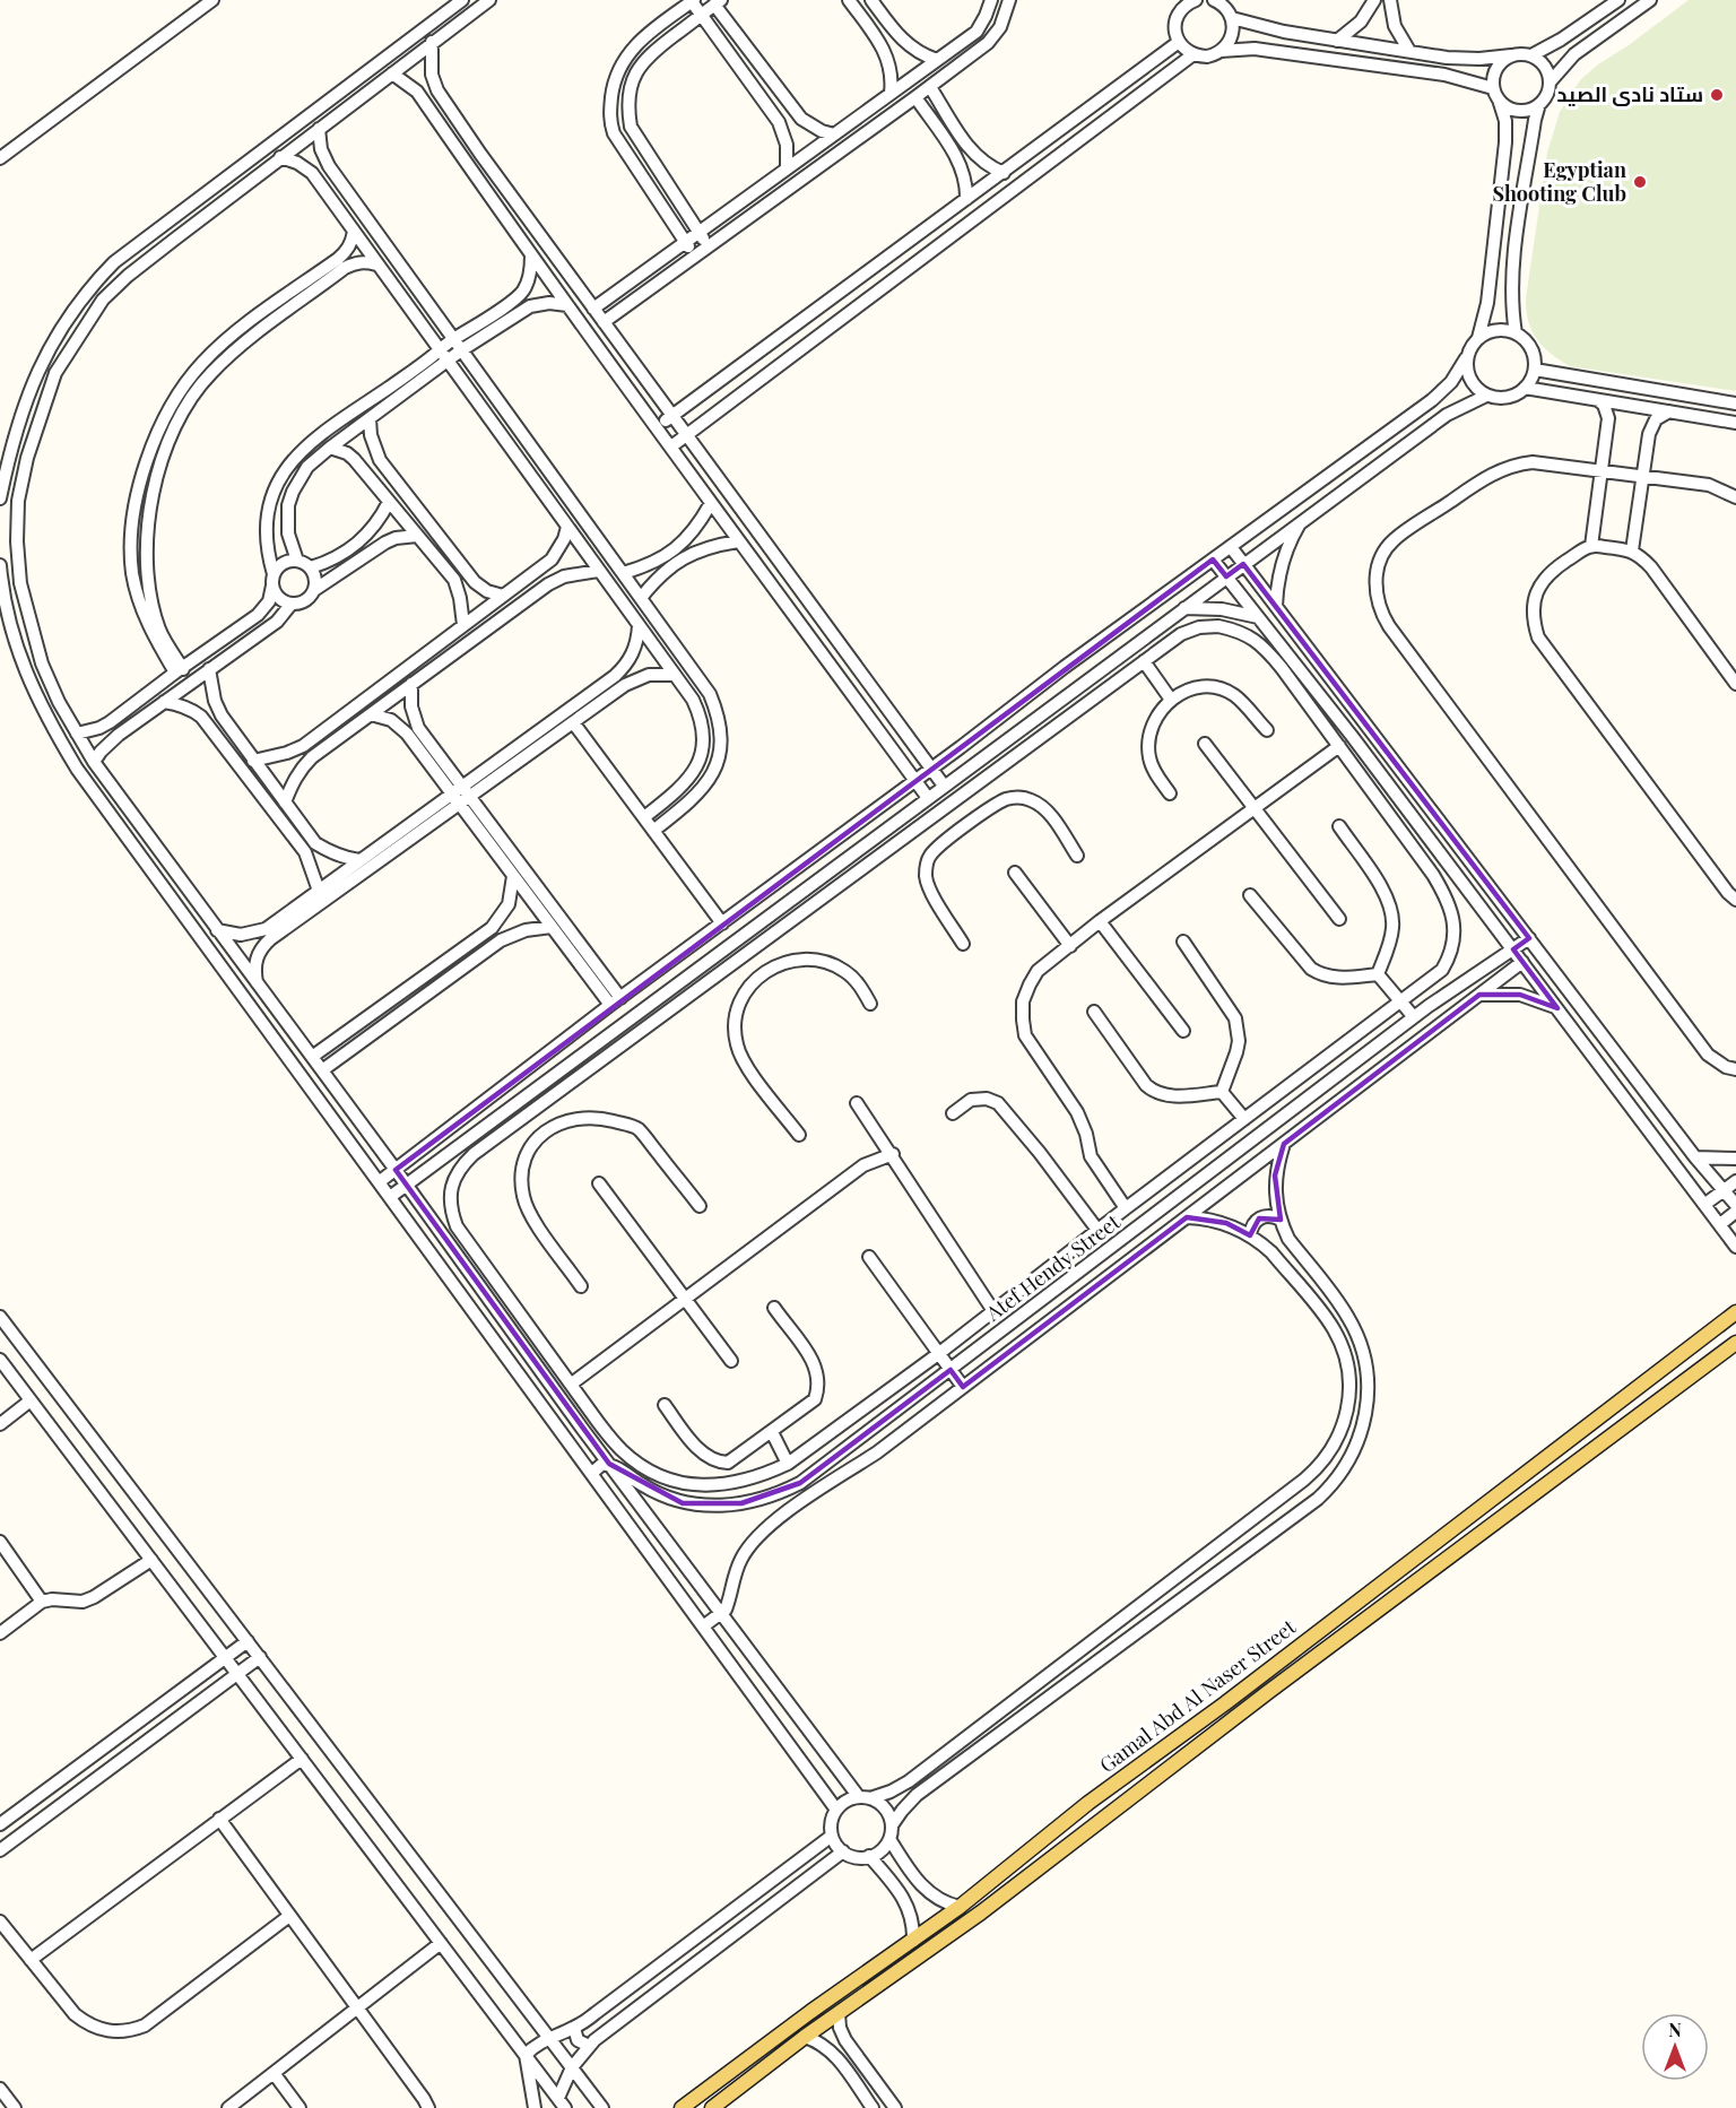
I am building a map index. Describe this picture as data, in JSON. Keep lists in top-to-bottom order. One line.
{"streets":{"main road":["Gamal Abd Al Naser Street"],"street":["Atef Hendy Street"]},"places":["ستاد نادى الصيد","Egyptian Shooting Club"],"north":"top"}
